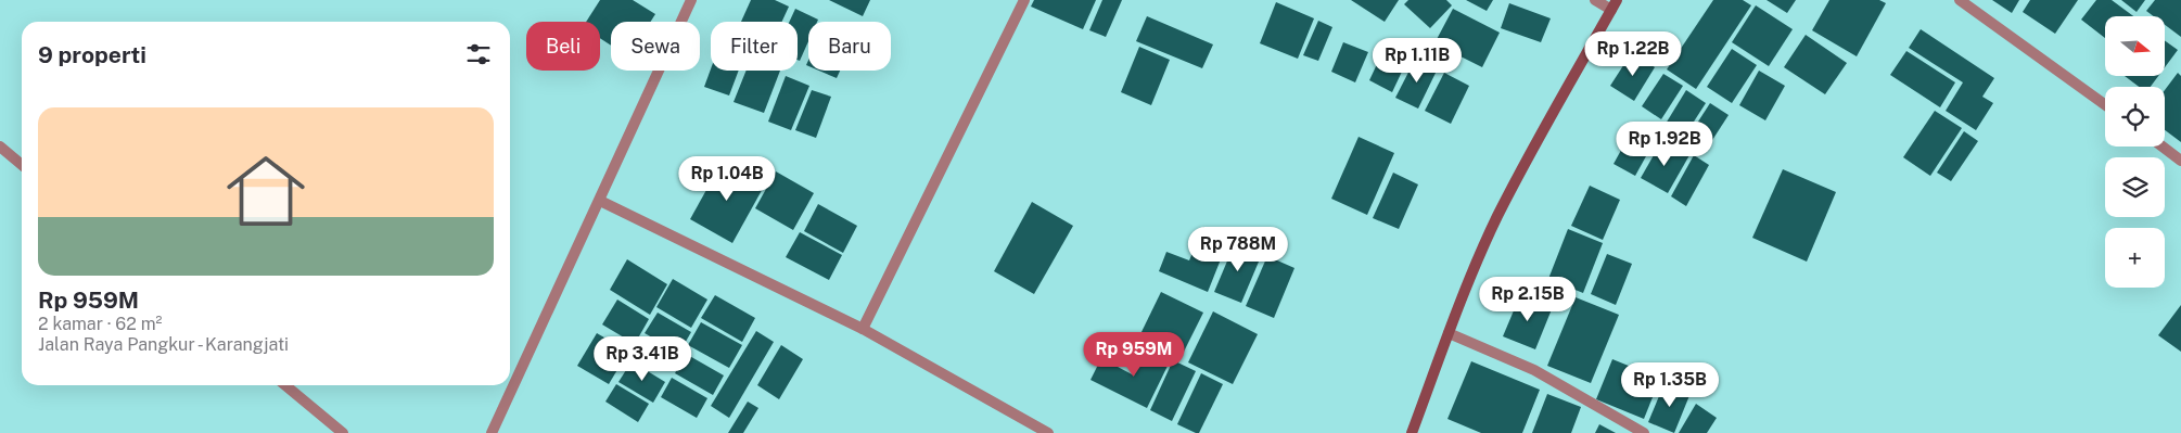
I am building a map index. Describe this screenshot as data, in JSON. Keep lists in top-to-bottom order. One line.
{"north":"right","page":{"map_buttons":"+","chip":["Beli","Sewa","Filter","Baru"],"heading":"9 properti","price":["Rp 1.22B","Rp 1.11B","Rp 1.92B","Rp 1.04B","Rp 788M","Rp 2.15B","Rp 959M","Rp 3.41B","Rp 1.35B"],"list":[{"name":"Rp 959M","note":"2 kamar · 62 m² · Jalan Raya Pangkur - Karangjati"}]}}
